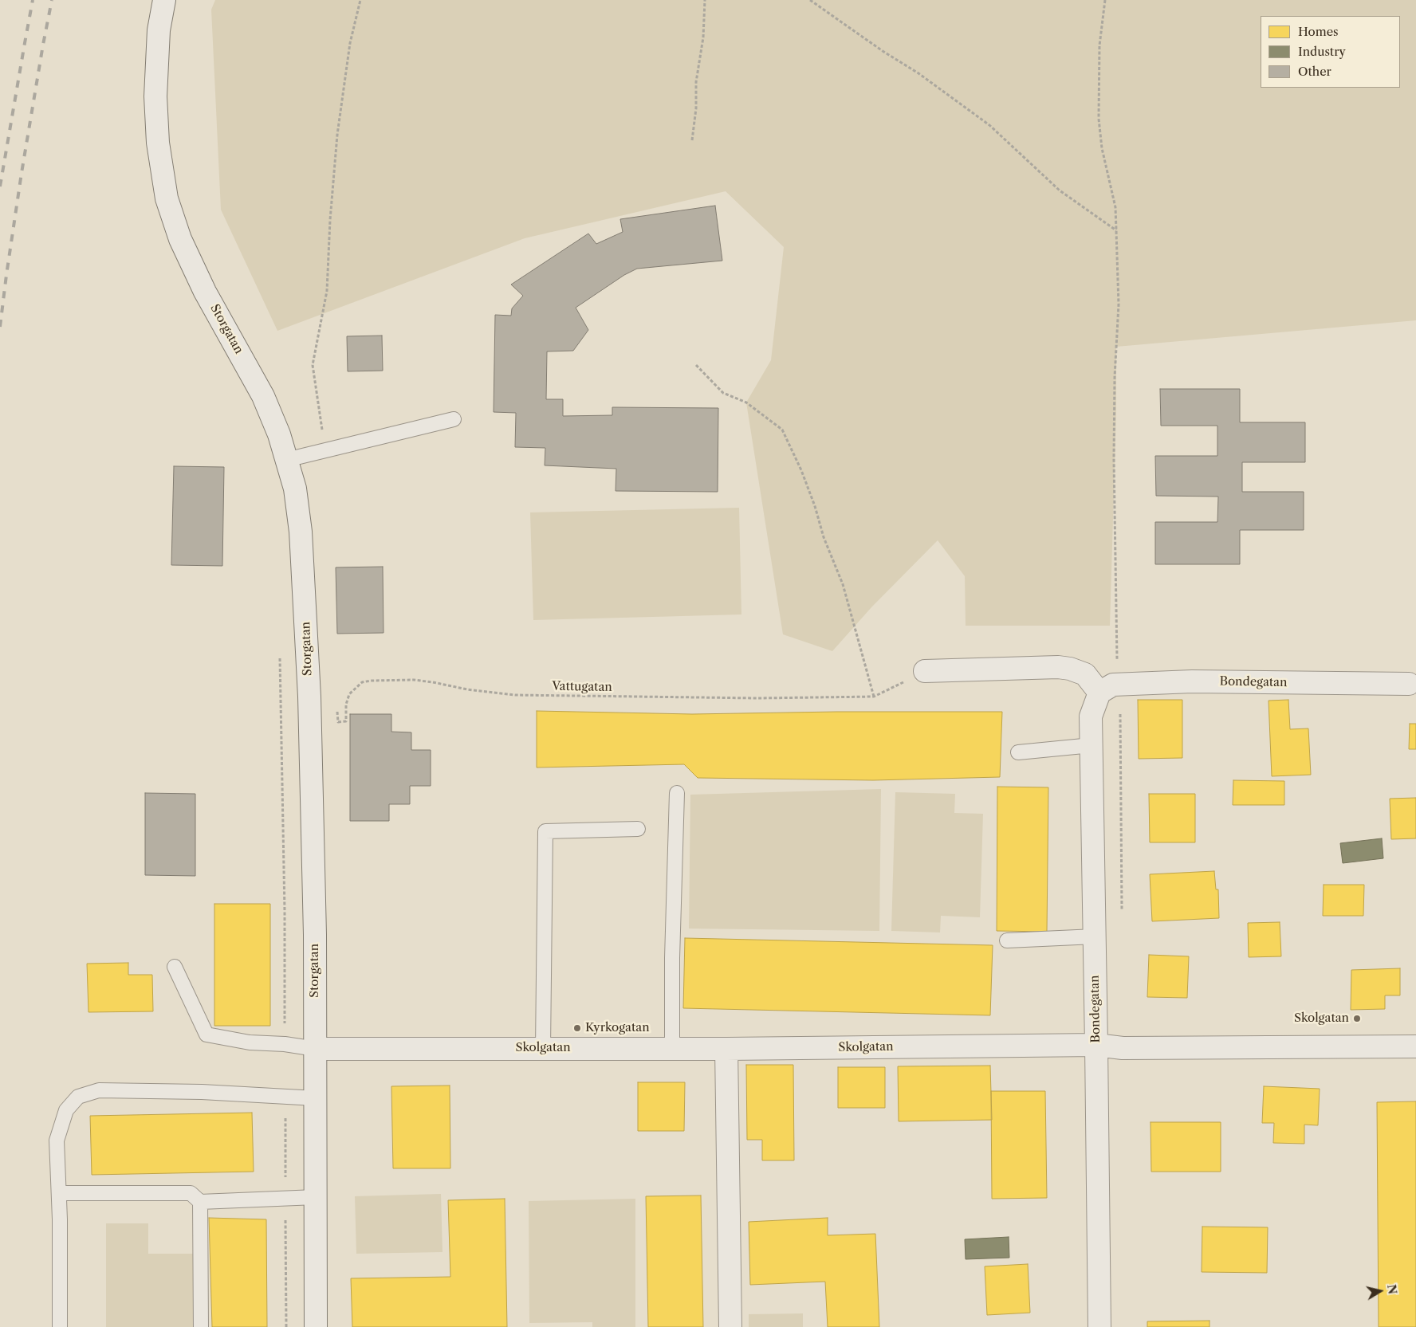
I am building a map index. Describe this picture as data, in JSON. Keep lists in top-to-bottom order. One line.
{"streets":{"street":["Storgatan","Bondegatan","Skolgatan"],"path":["Vattugatan"]},"crossings":[["Storgatan","Vattugatan"],["Storgatan","Skolgatan"],["Bondegatan","Skolgatan"]],"places":["Skolgatan","Kyrkogatan"],"legend":["Homes","Industry","Other"],"north":"right"}
